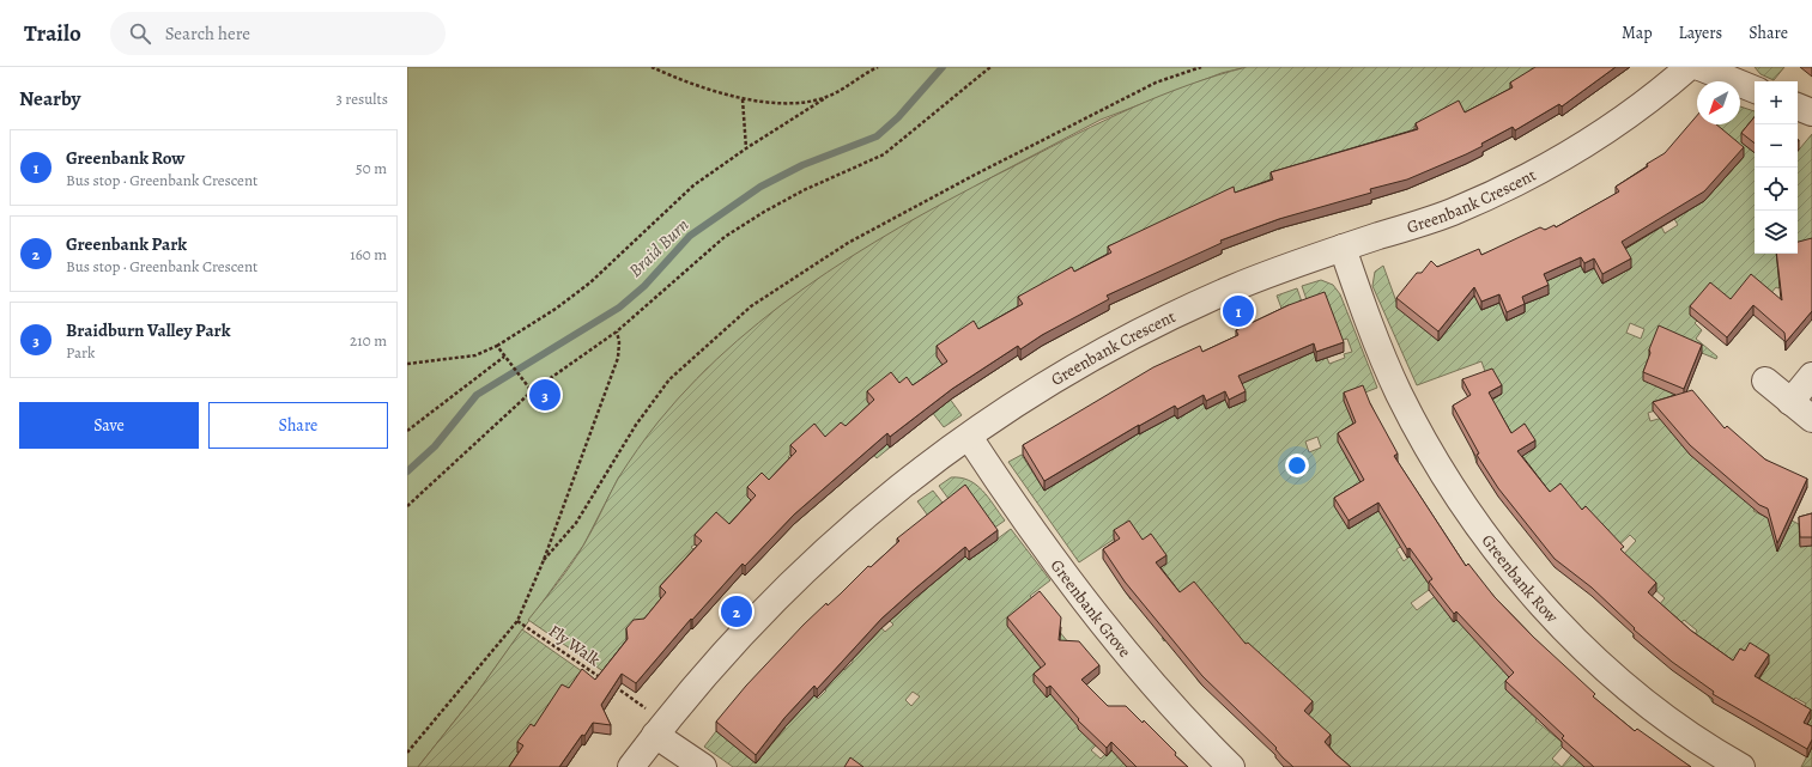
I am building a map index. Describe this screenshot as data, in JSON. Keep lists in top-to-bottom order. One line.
{"streets":{"street":["Greenbank Crescent","Greenbank Row","Greenbank Grove"],"path":["Fly Walk"]},"crossings":[["Greenbank Crescent","Greenbank Row"],["Greenbank Crescent","Greenbank Grove"],["Greenbank Crescent","Fly Walk"]],"water":["Braid Burn"],"north":"bottom left","page":{"header":"Trailo","search":"Search here","nav":["Map","Layers","Share"],"heading":["Nearby","3 results"],"map_buttons":["+","−"],"list":[{"mark":"1","name":"Greenbank Row","note":"Bus stop · Greenbank Crescent","value":"50 m"},{"mark":"2","name":"Greenbank Park","note":"Bus stop · Greenbank Crescent","value":"160 m"},{"mark":"3","name":"Braidburn Valley Park","note":"Park","value":"210 m"}],"pins":["1","3","2"],"buttons":["Save","Share"]}}
